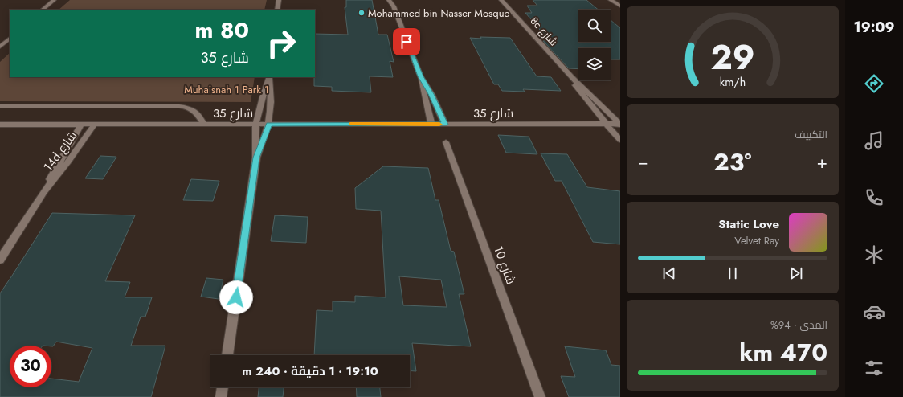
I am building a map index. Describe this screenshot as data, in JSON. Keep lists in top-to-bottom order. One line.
{"streets":{"street":["8c شارع","شارع 35","14d شارع","شارع 10"]},"crossings":[["8c شارع","شارع 35"],["شارع 35","14d شارع"]],"parks":["Muhaisnah 1 Park 1"],"places":["Mohammed bin Nasser Mosque"],"page":{"tabs":"19:09","turn":["80 m","شارع 35"],"tile":["التكييف",["المدى · 94%","470 km"]],"heat":["−","23°","+"],"song":["Static Love","Velvet Ray"],"limit":"30","trip":"19:10 · 1 دقيقة · 240 m","gauge":["29","km/h"]}}
